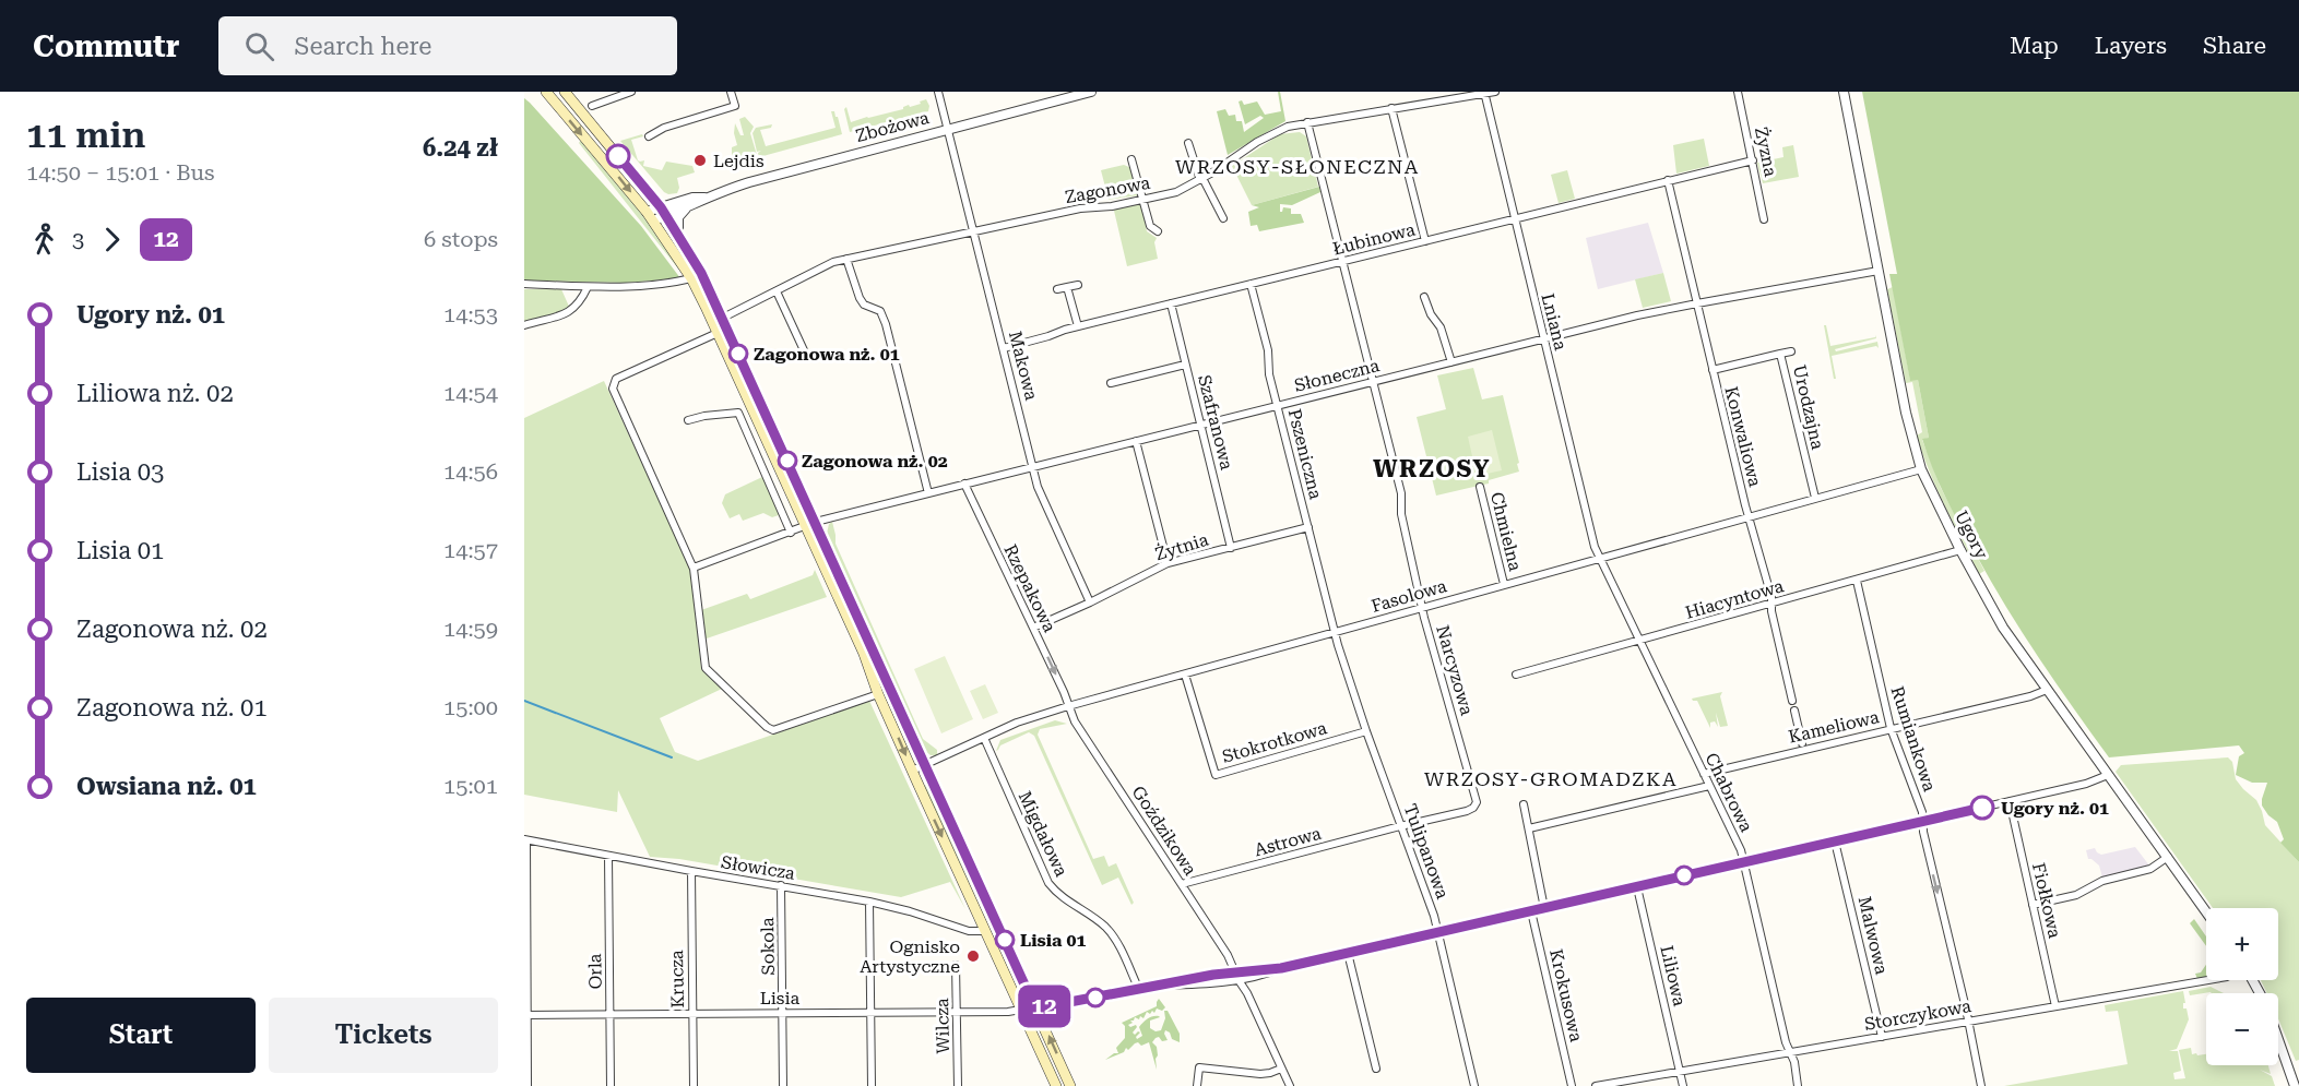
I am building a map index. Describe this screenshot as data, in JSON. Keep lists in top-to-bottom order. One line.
{"streets":{"street":["Zbożowa","Żyzna","Zagonowa","Łubinowa","Lniana","Makowa","Słoneczna","Urodzajna","Szafranowa","Konwaliowa","Pszeniczna","Chmielna","Ugory","Żytnia","Rzepakowa","Fasolowa","Hiacyntowa","Narcyzowa","Kameliowa","Rumiankowa","Stokrotkowa","Chabrowa","Goździkowa","Migdałowa","Astrowa","Tulipanowa","Słowicza","Fiołkowa","Malwowa","Sokola","Orla","Liliowa","Krucza","Krokusowa","Lisia","Storczykowa","Wilcza"]},"crossings":[["Zbożowa","Makowa"],["Żyzna","Łubinowa"],["Zagonowa","Lniana"],["Zagonowa","Makowa"],["Zagonowa","Narcyzowa"],["Łubinowa","Lniana"],["Łubinowa","Makowa"],["Łubinowa","Szafranowa"],["Łubinowa","Konwaliowa"],["Łubinowa","Pszeniczna"],["Łubinowa","Narcyzowa"],["Lniana","Słoneczna"],["Lniana","Fasolowa"],["Lniana","Chabrowa"],["Makowa","Słoneczna"],["Makowa","Żytnia"],["Słoneczna","Szafranowa"],["Słoneczna","Konwaliowa"],["Słoneczna","Pszeniczna"],["Słoneczna","Ugory"],["Słoneczna","Rzepakowa"],["Słoneczna","Narcyzowa"],["Urodzajna","Konwaliowa"],["Urodzajna","Fasolowa"],["Szafranowa","Żytnia"],["Konwaliowa","Fasolowa"],["Konwaliowa","Hiacyntowa"],["Pszeniczna","Żytnia"],["Pszeniczna","Fasolowa"],["Pszeniczna","Tulipanowa"],["Chmielna","Fasolowa"],["Ugory","Fasolowa"],["Ugory","Hiacyntowa"],["Ugory","Kameliowa"],["Żytnia","Rzepakowa"],["Rzepakowa","Fasolowa"],["Rzepakowa","Goździkowa"],["Fasolowa","Narcyzowa"],["Fasolowa","Stokrotkowa"],["Fasolowa","Chabrowa"],["Fasolowa","Goździkowa"],["Fasolowa","Migdałowa"],["Fasolowa","Tulipanowa"],["Hiacyntowa","Rumiankowa"],["Hiacyntowa","Chabrowa"],["Narcyzowa","Astrowa"],["Narcyzowa","Tulipanowa"],["Kameliowa","Rumiankowa"],["Kameliowa","Chabrowa"],["Rumiankowa","Storczykowa"],["Stokrotkowa","Tulipanowa"],["Chabrowa","Storczykowa"],["Goździkowa","Astrowa"],["Migdałowa","Lisia"],["Astrowa","Tulipanowa"],["Słowicza","Sokola"],["Słowicza","Orla"],["Słowicza","Krucza"],["Fiołkowa","Storczykowa"],["Malwowa","Storczykowa"],["Sokola","Lisia"],["Orla","Lisia"],["Liliowa","Storczykowa"],["Krucza","Lisia"],["Lisia","Wilcza"]],"one_way":["Rzepakowa","Rumiankowa"],"districts":["WRZOSY-SŁONECZNA","WRZOSY","WRZOSY-GROMADZKA"],"places":["Lejdis","Zagonowa nż. 01","Zagonowa nż. 02","Ugory nż. 01","Lisia 01","Ognisko Artystyczne"],"lines":["bus line 12"],"page":{"header":"Commutr","search":"Search here","nav":["Map","Layers","Share"],"heading":["11 min","14:50 – 15:01 · Bus","6.24 zł"],"on_map":"12","legs":["3","12","6 stops"],"list":[{"name":"Ugory nż. 01","value":"14:53"},{"name":"Liliowa nż. 02","value":"14:54"},{"name":"Lisia 03","value":"14:56"},{"name":"Lisia 01","value":"14:57"},{"name":"Zagonowa nż. 02","value":"14:59"},{"name":"Zagonowa nż. 01","value":"15:00"},{"name":"Owsiana nż. 01","value":"15:01"}],"map_buttons":["+","−"],"buttons":["Start","Tickets"]}}
